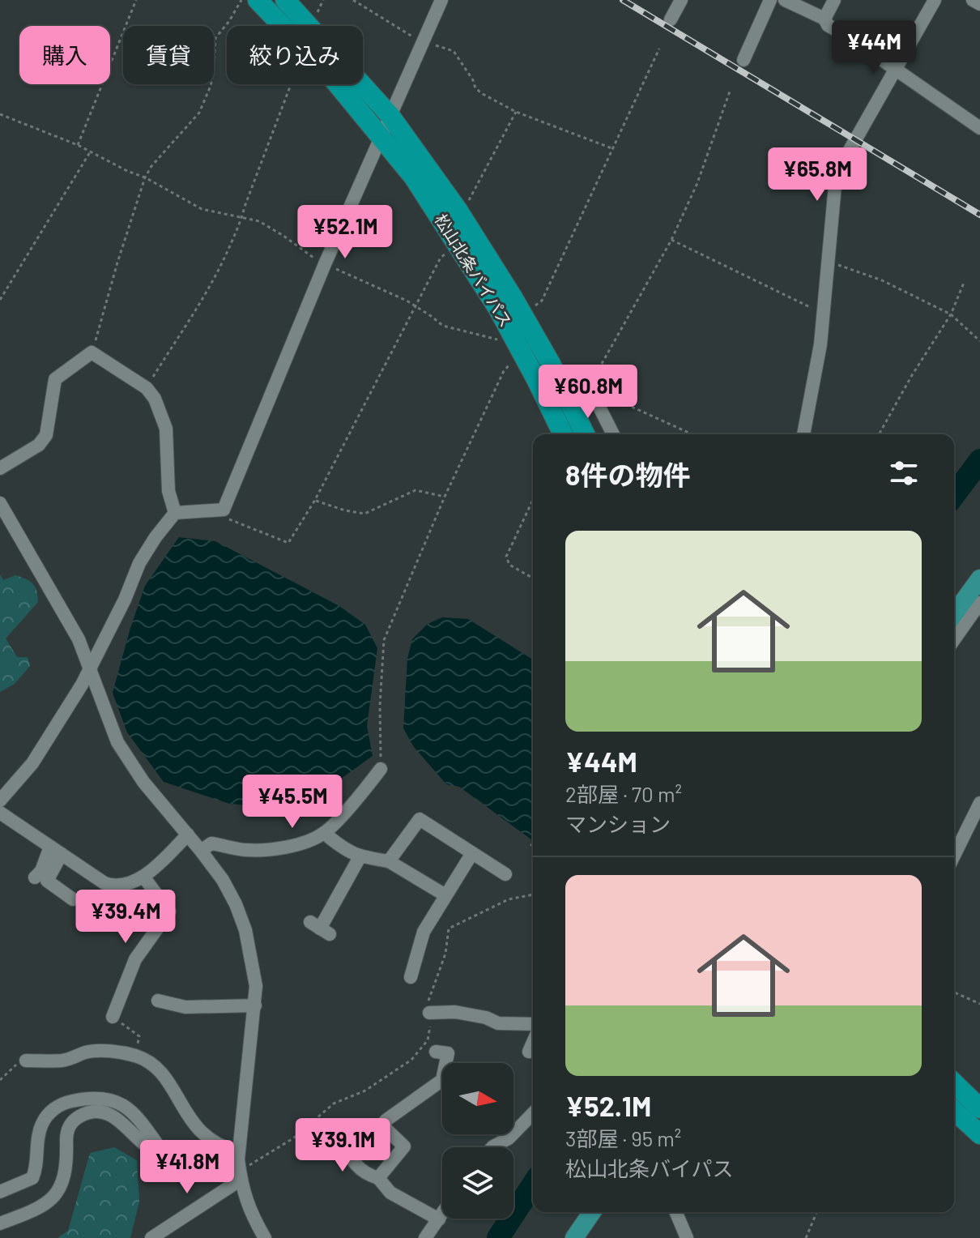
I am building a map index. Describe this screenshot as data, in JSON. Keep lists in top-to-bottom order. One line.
{"streets":{"highway":["松山北条バイパス"]},"north":"right","page":{"price":["¥44M","¥65.8M","¥52.1M","¥60.8M","¥45.5M","¥39.4M","¥39.1M","¥41.8M"],"chip":["購入","賃貸","絞り込み"],"heading":"8件の物件","list":[{"name":"¥44M","note":"2部屋 · 70 m² · マンション"},{"name":"¥52.1M","note":"3部屋 · 95 m² · 松山北条バイパス"}]}}
